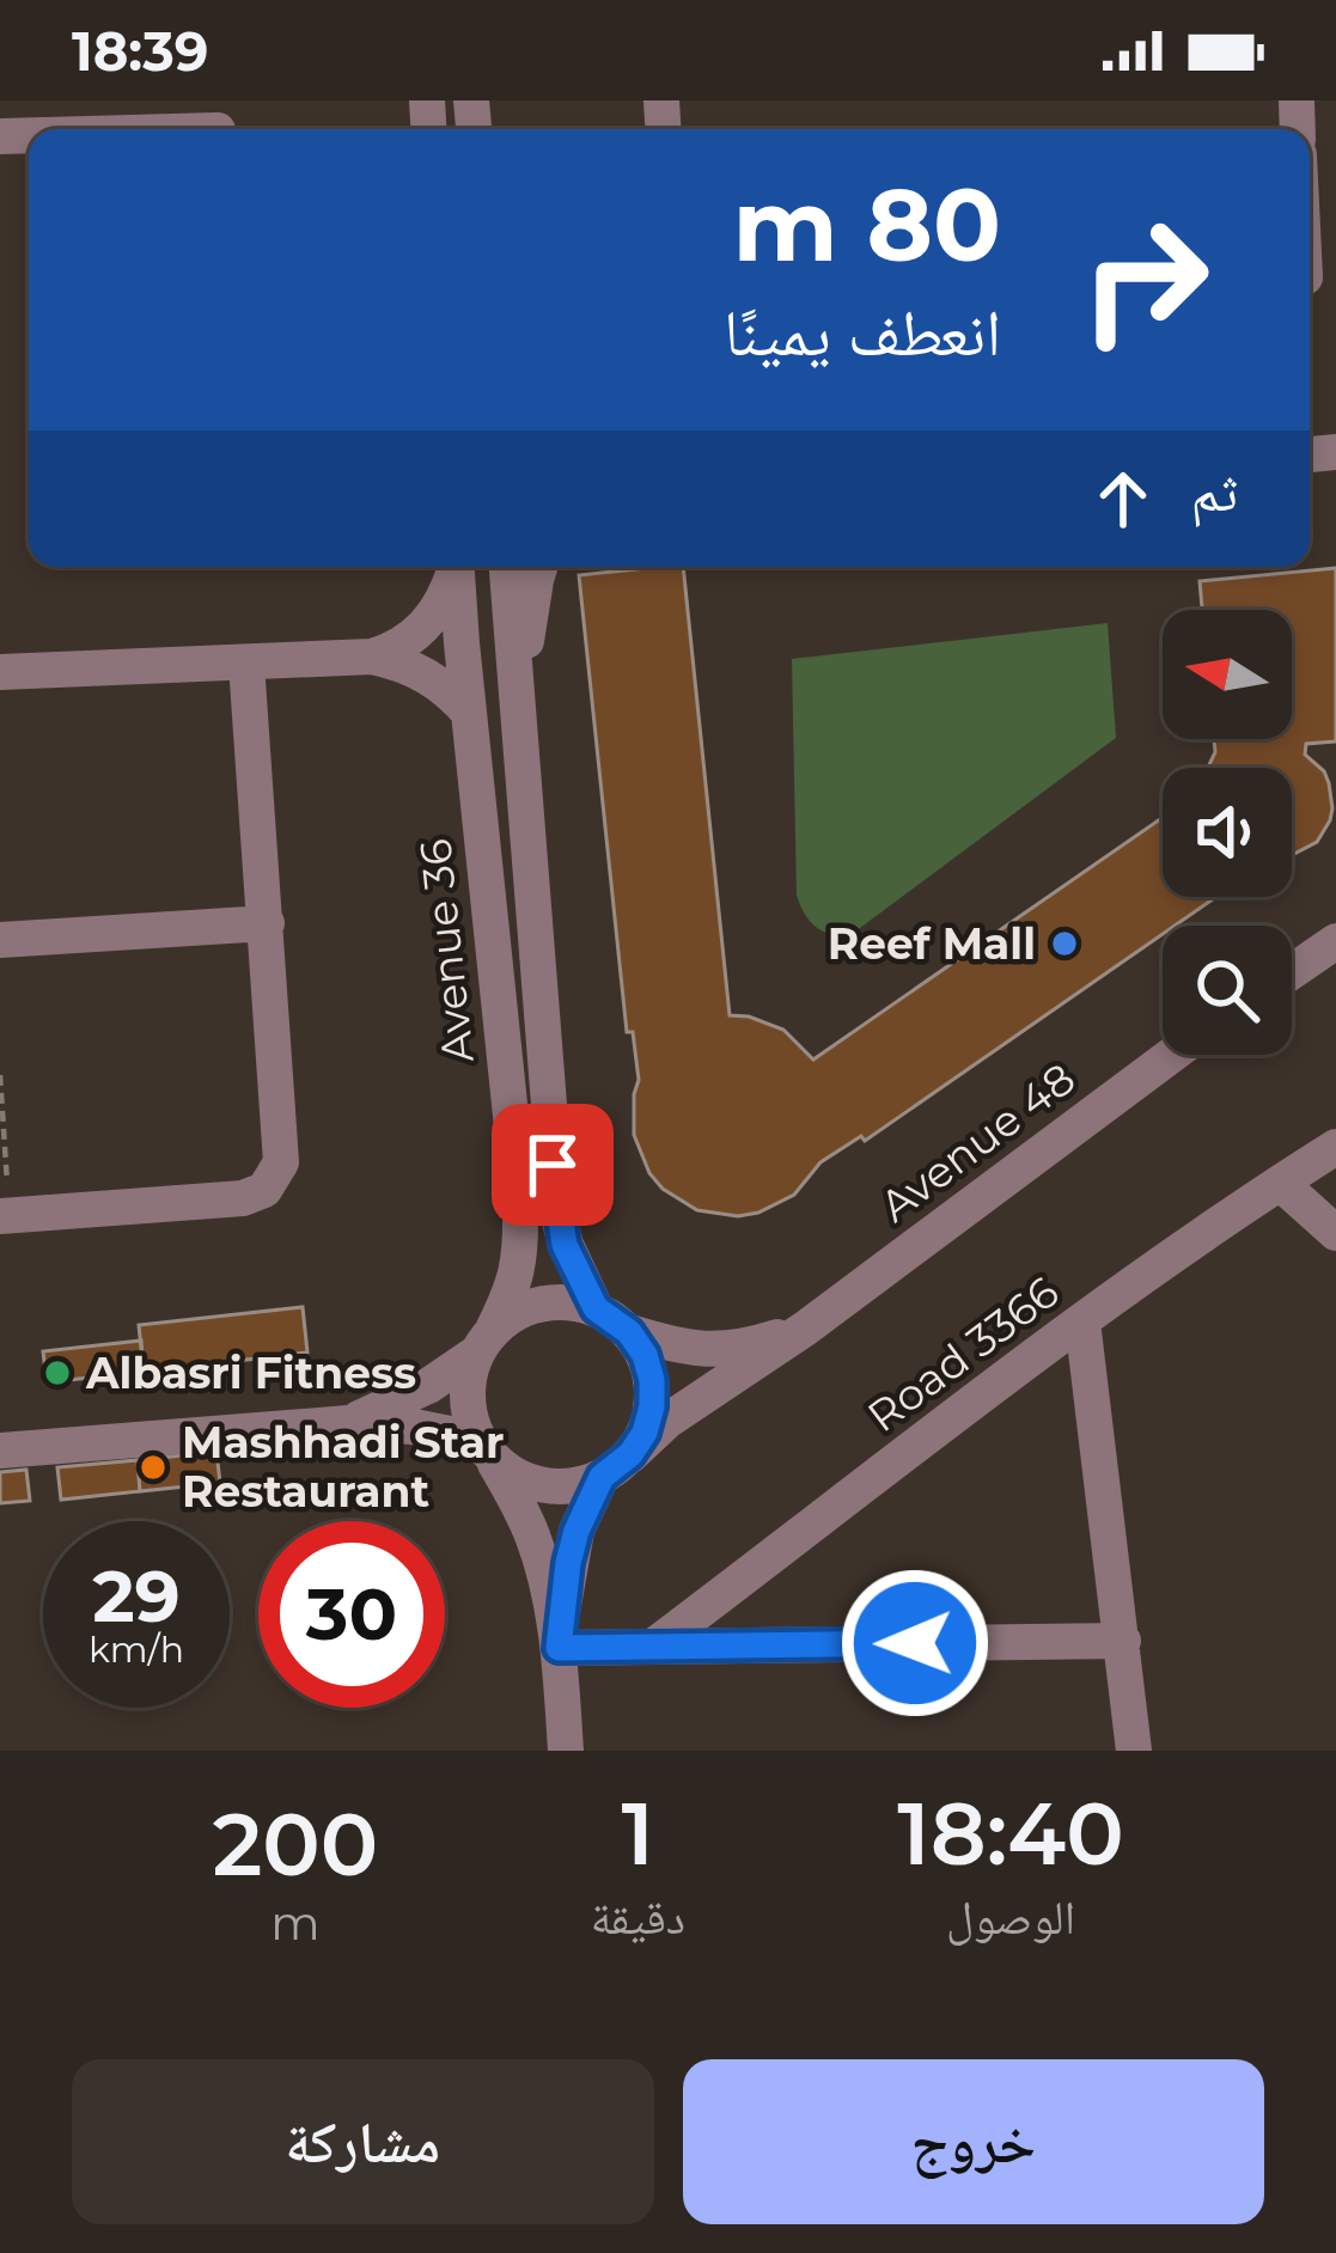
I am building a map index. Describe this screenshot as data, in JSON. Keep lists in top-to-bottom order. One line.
{"streets":{"street":["Avenue 36","Avenue 48","Road 3366"]},"crossings":[["Avenue 36","Avenue 48"]],"places":["Reef Mall","Albasri Fitness","Mashhadi Star Restaurant"],"north":"left","page":{"status":"18:39","turn":["80 m","انعطف يمينًا"],"then":"ثم","speed":"29 km/h","limit":"30","eta":["18:40","الوصول","1","دقيقة","200","m"],"buttons":["خروج","مشاركة"]}}
